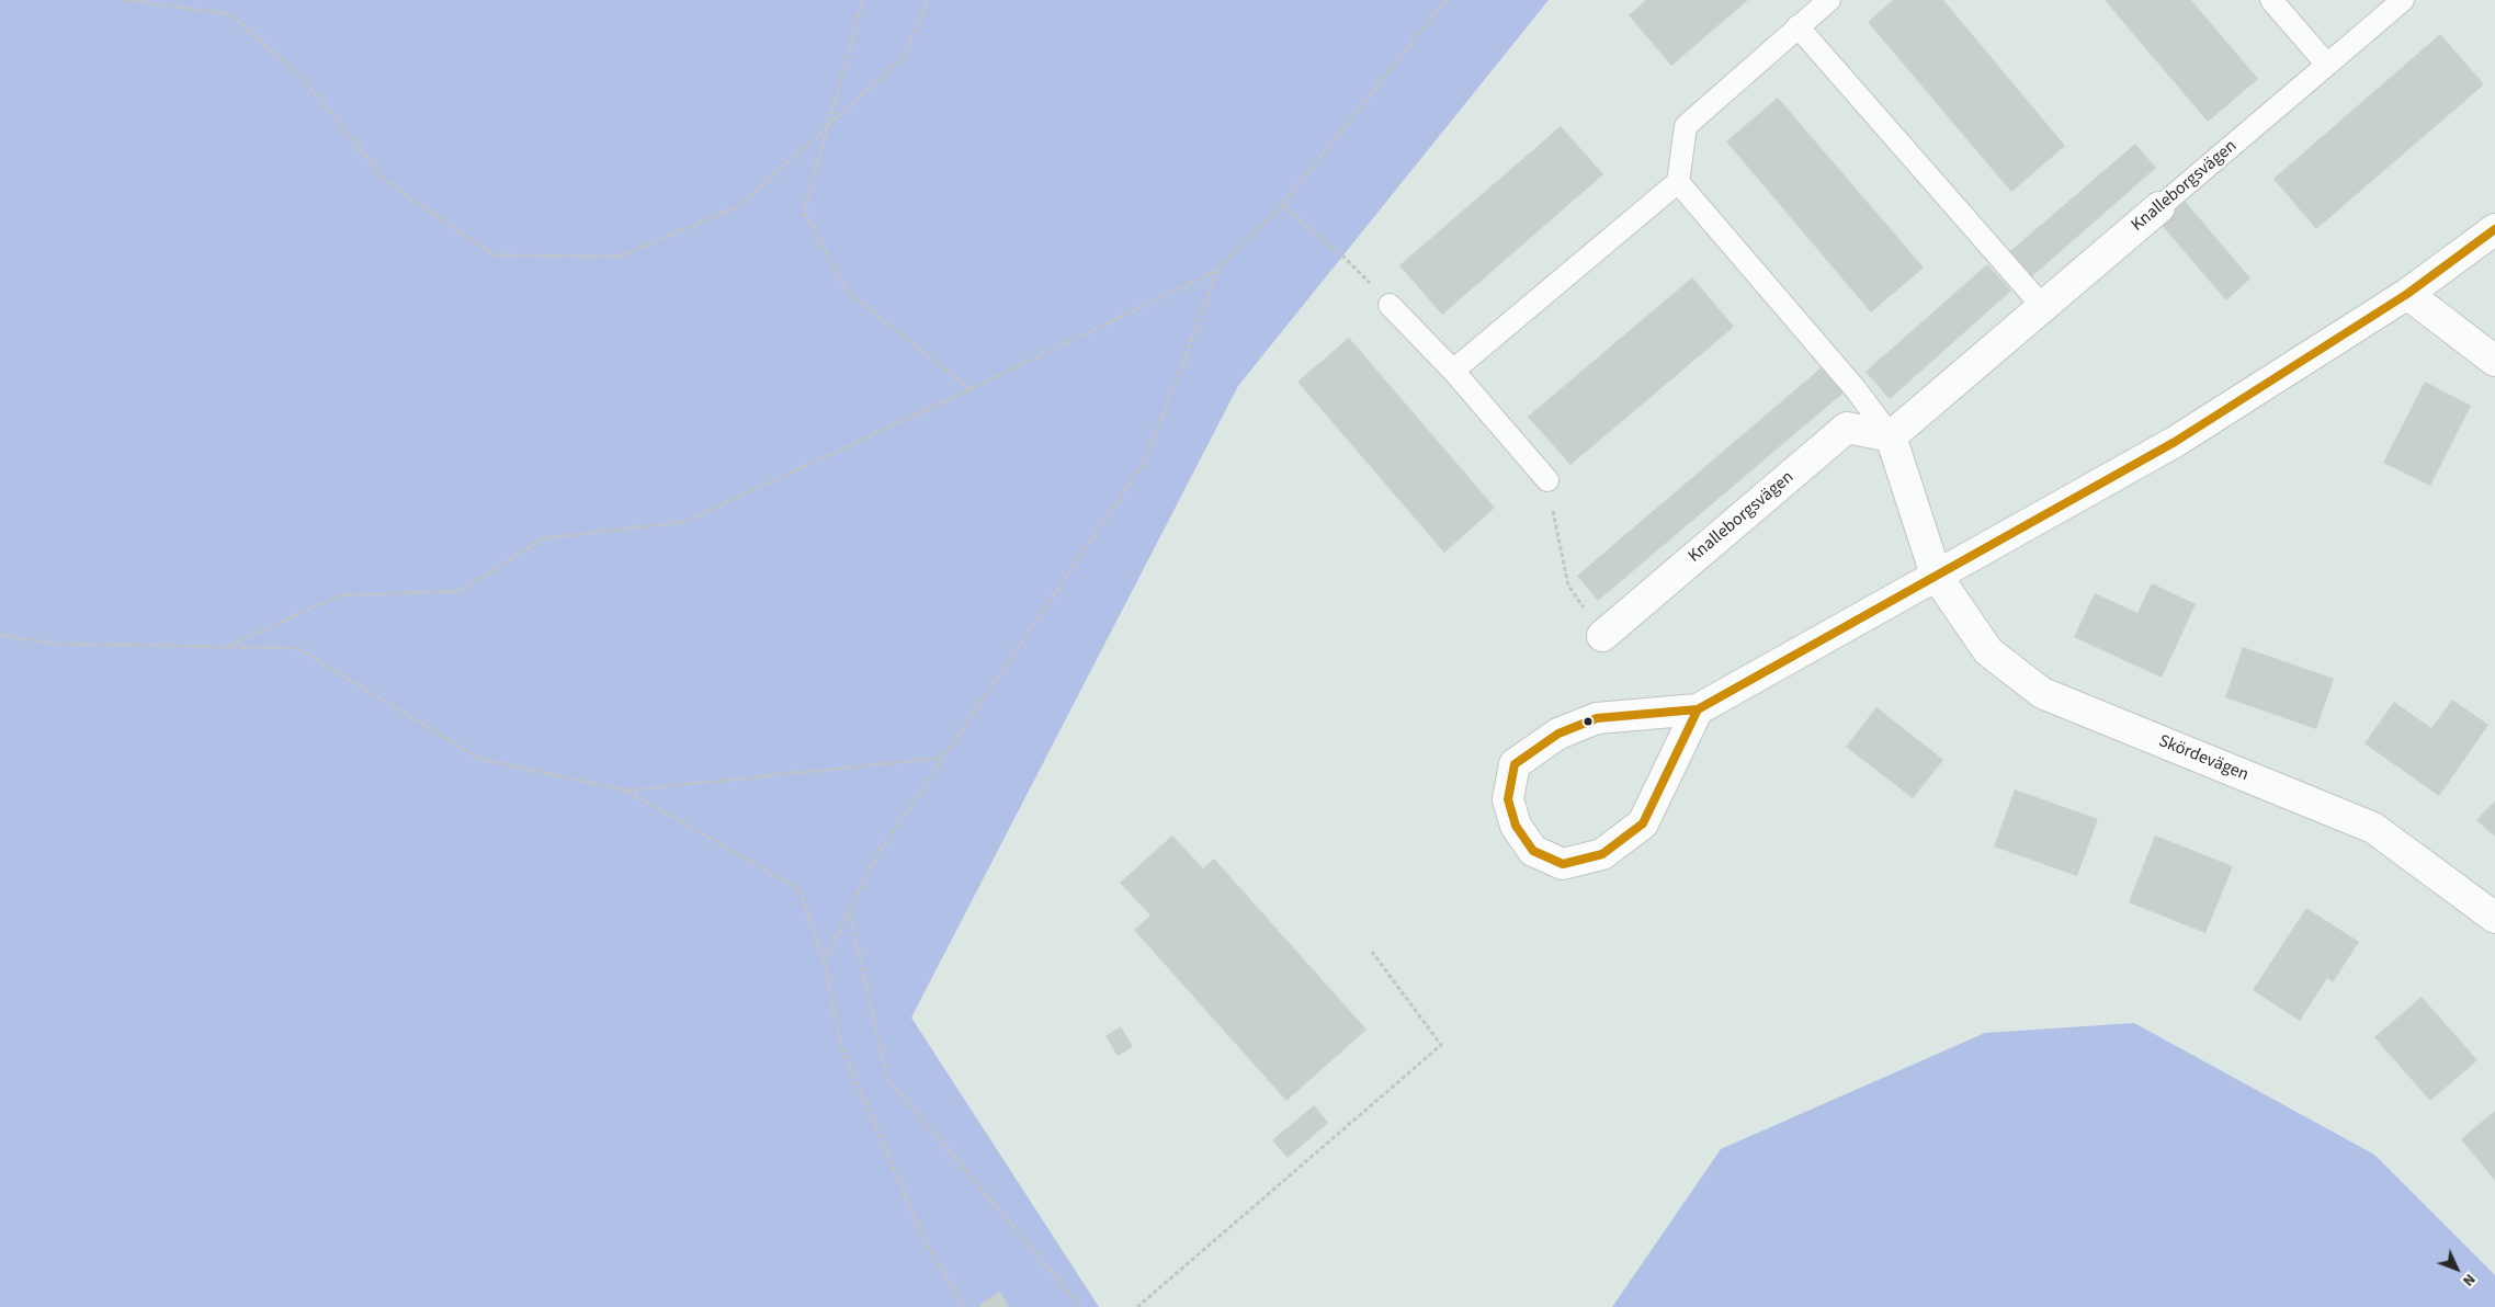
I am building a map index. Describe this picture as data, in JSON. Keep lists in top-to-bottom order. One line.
{"streets":{"street":["Knalleborgsvägen","Skördevägen"]},"north":"bottom right"}
